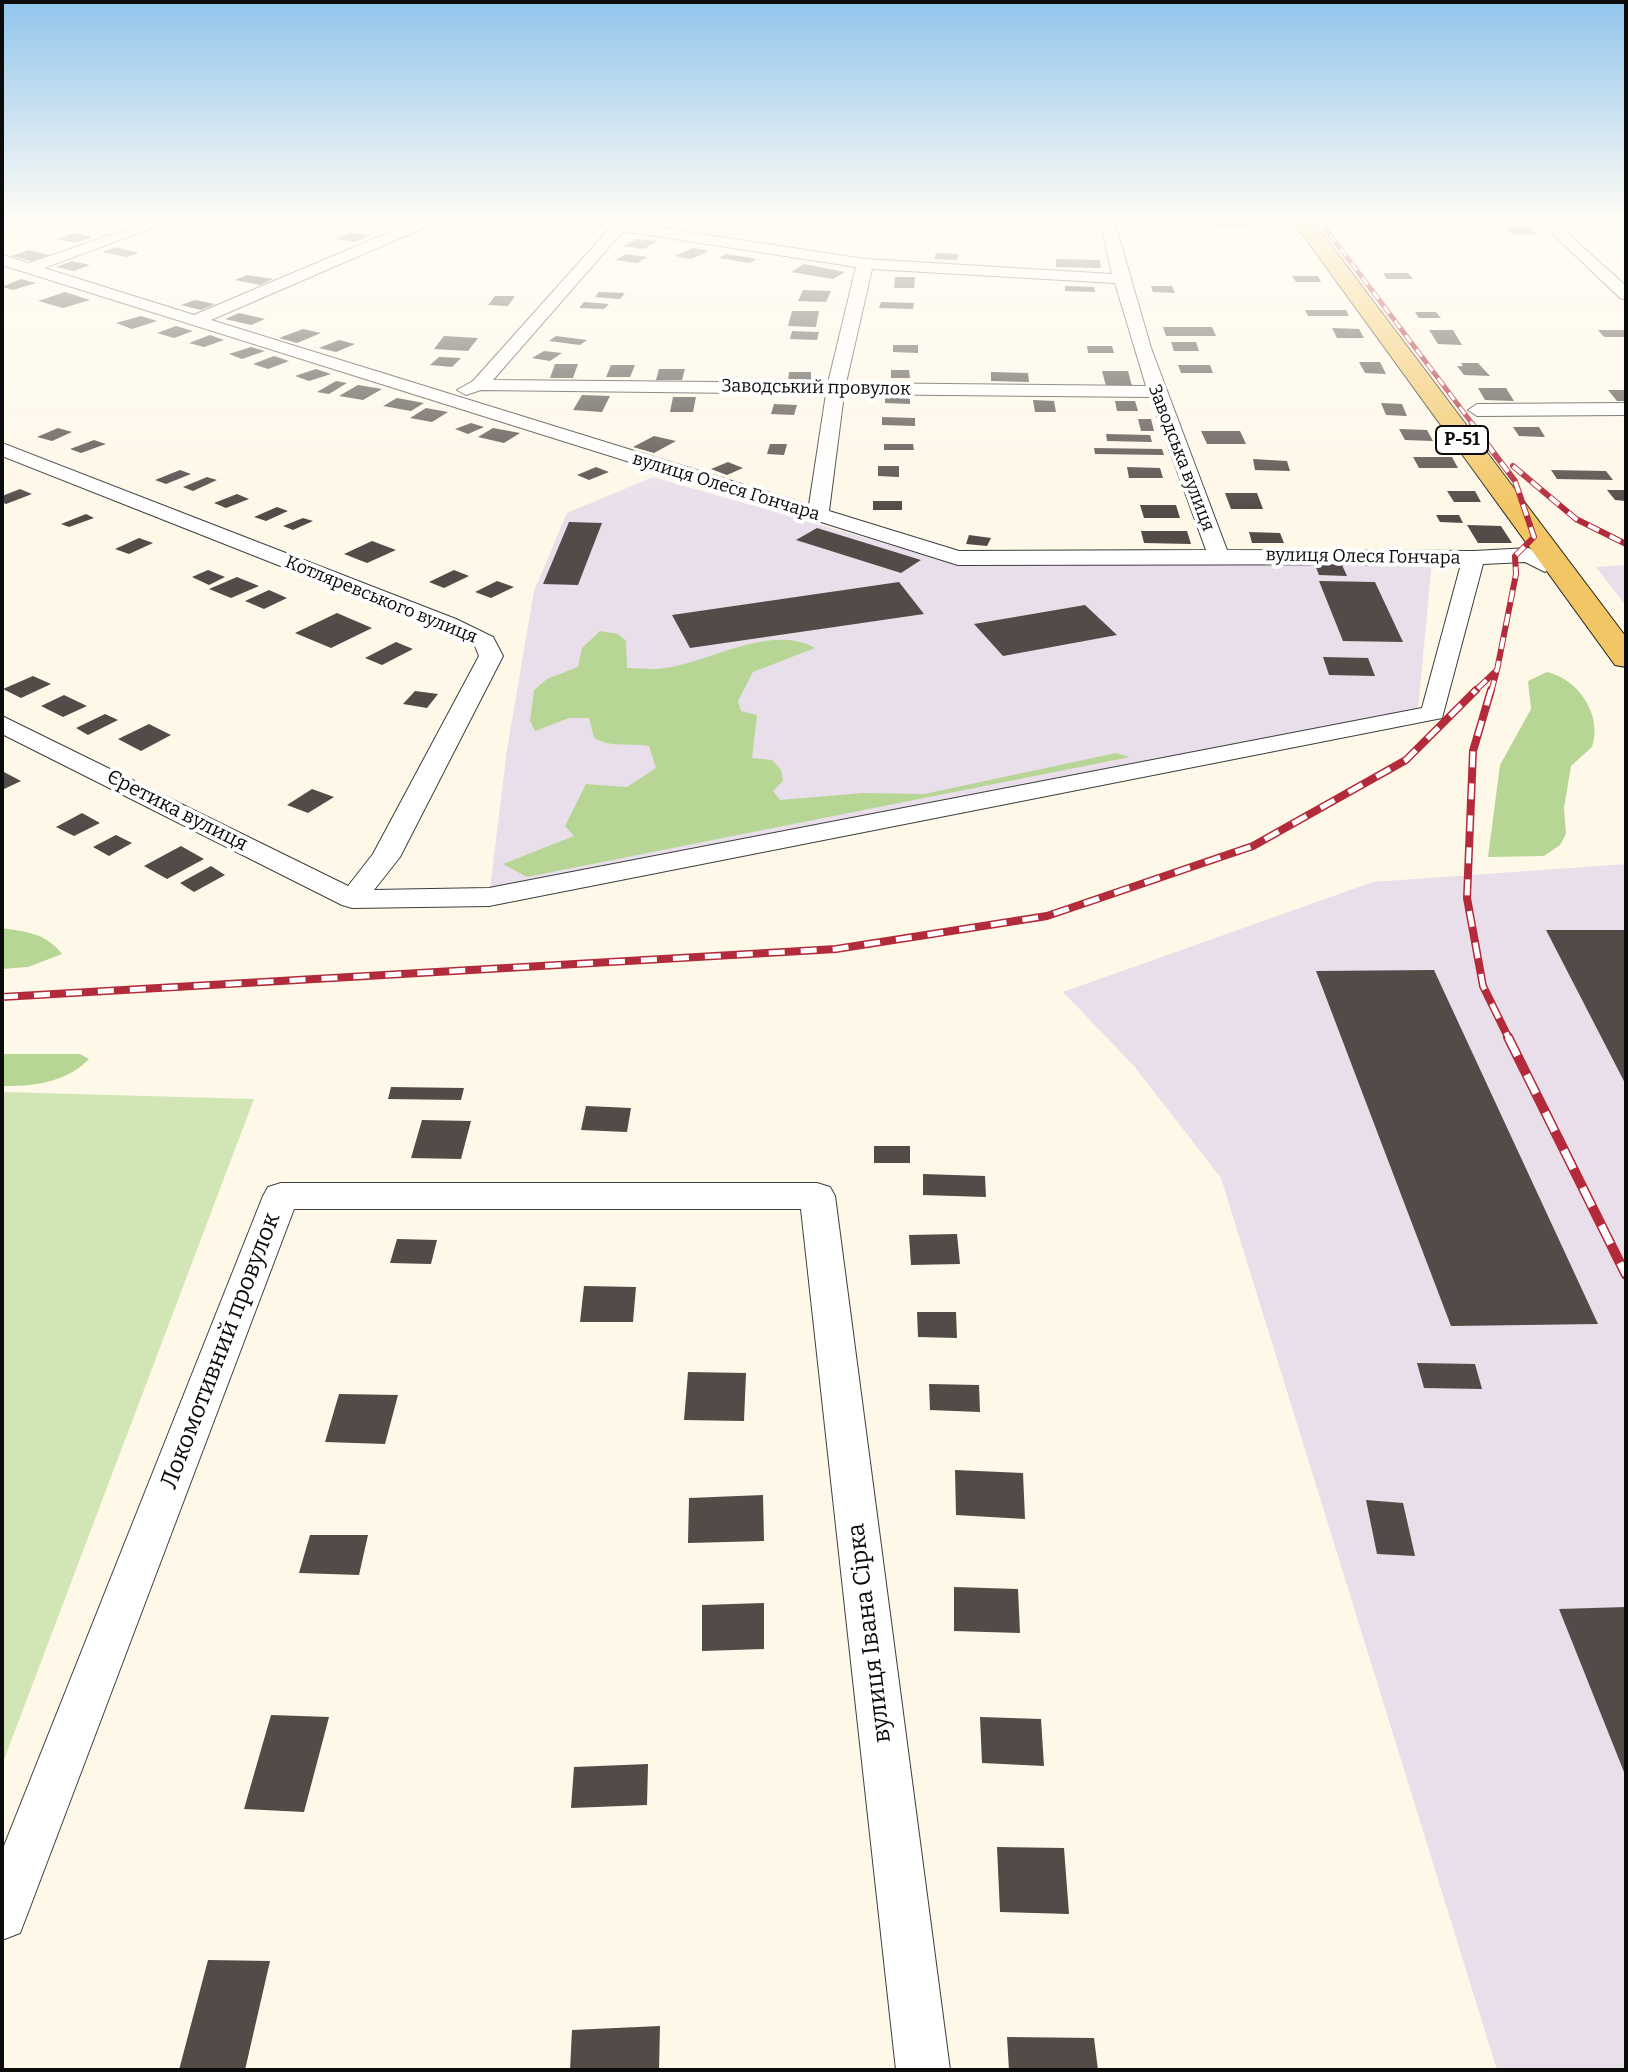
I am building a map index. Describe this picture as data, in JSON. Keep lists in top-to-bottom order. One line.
{"streets":{"main road":["Р-51"],"street":["Заводський провулок","Заводська вулиця","вулиця Олеся Гончара","Котляревського вулиця","Єретика вулиця","Локомотивний провулок","вулиця Івана Сірка"]},"crossings":[["Заводський провулок","Заводська вулиця"],["Заводська вулиця","вулиця Олеся Гончара"],["Котляревського вулиця","Єретика вулиця"],["Локомотивний провулок","вулиця Івана Сірка"]]}
